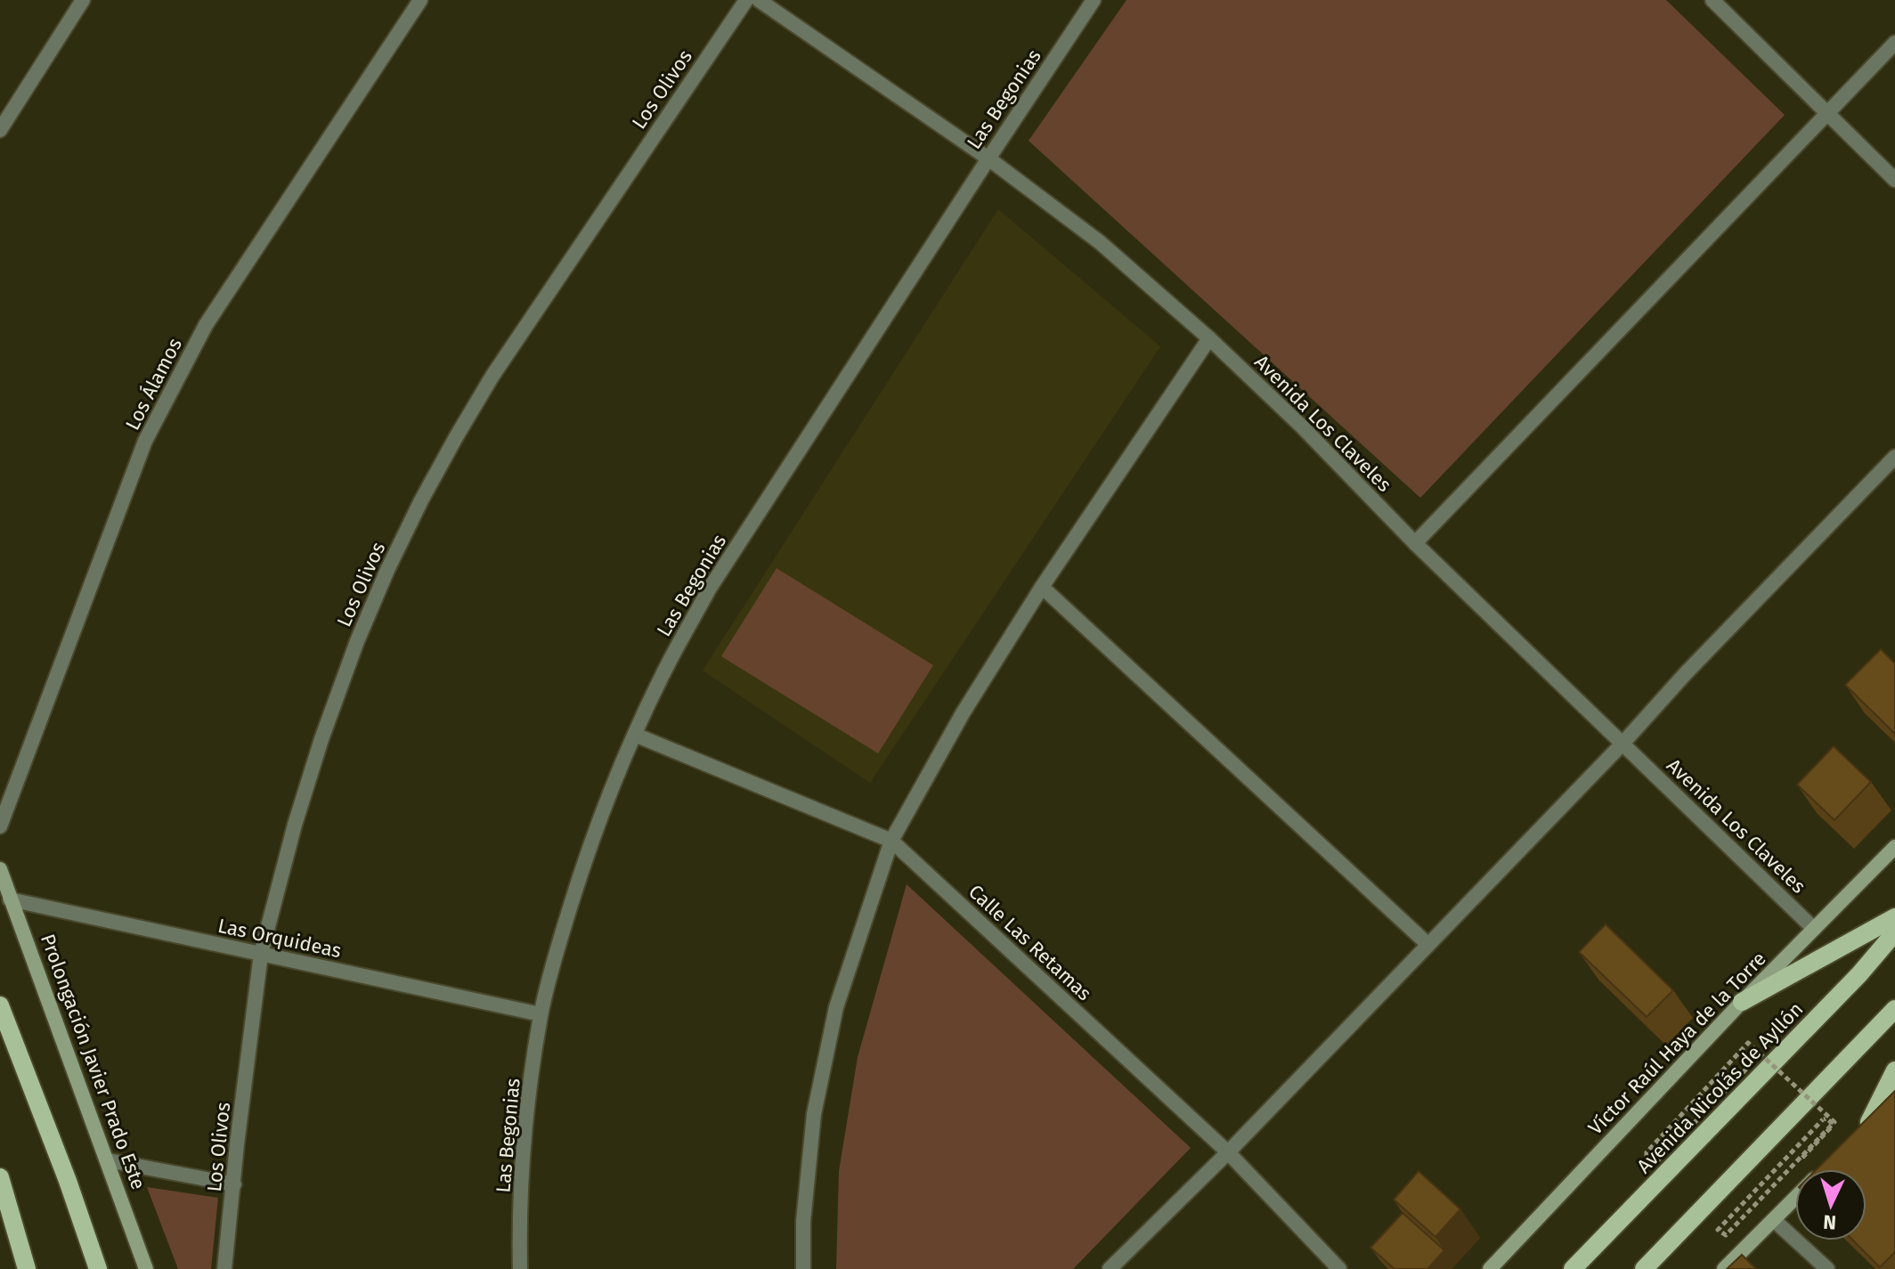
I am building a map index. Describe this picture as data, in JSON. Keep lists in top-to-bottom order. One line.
{"streets":{"main road":["Avenida Nicolás de Ayllón"],"street":["Los Olivos","Las Begonias","Los Álamos","Avenida Los Claveles","Las Orquideas","Calle Las Retamas","Víctor Raúl Haya de la Torre","Prolongación Javier Prado Este"]},"crossings":[["Los Olivos","Las Orquideas"],["Las Begonias","Avenida Los Claveles"],["Las Begonias","Las Orquideas"],["Las Begonias","Calle Las Retamas"],["Avenida Los Claveles","Víctor Raúl Haya de la Torre"],["Las Orquideas","Prolongación Javier Prado Este"]],"north":"bottom"}
